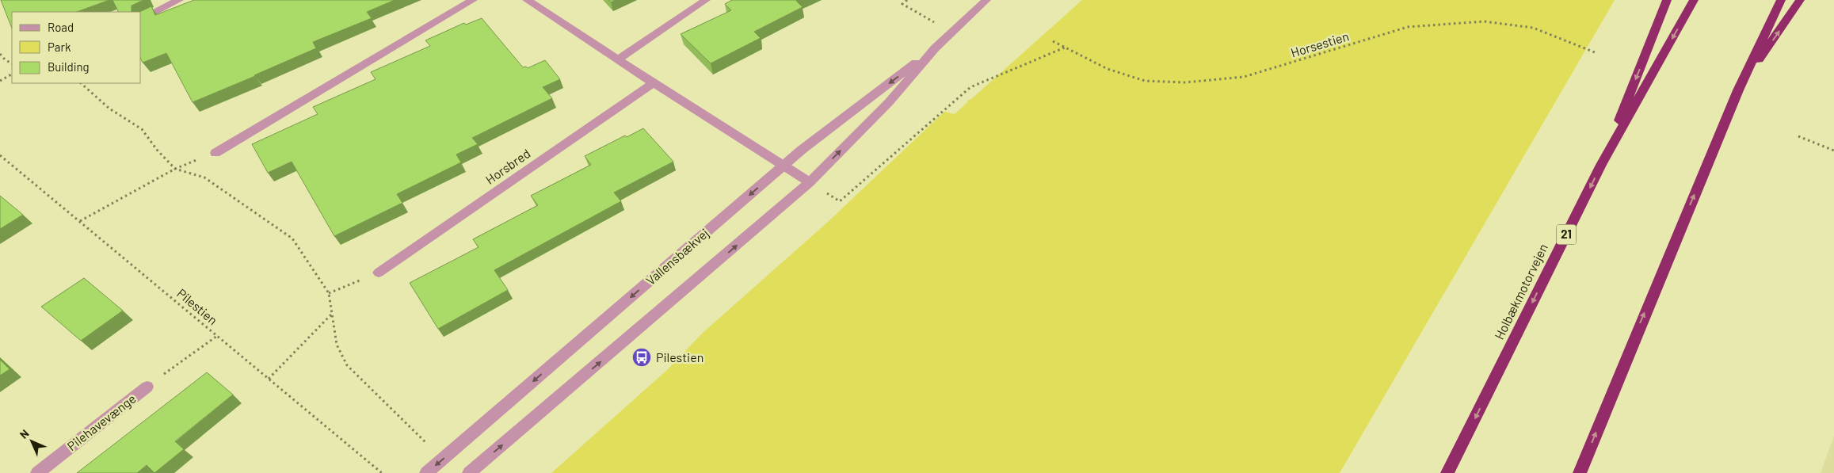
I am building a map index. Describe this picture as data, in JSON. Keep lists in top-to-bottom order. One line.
{"streets":{"highway":["21","Holbækmotorvejen"],"street":["Horsbred","Vallensbækvej","Pilehavevænge"],"path":["Horsestien","Pilestien"]},"places":{"bus stop":["Pilestien"]},"legend":["Road","Park","Building"],"north":"top left"}
